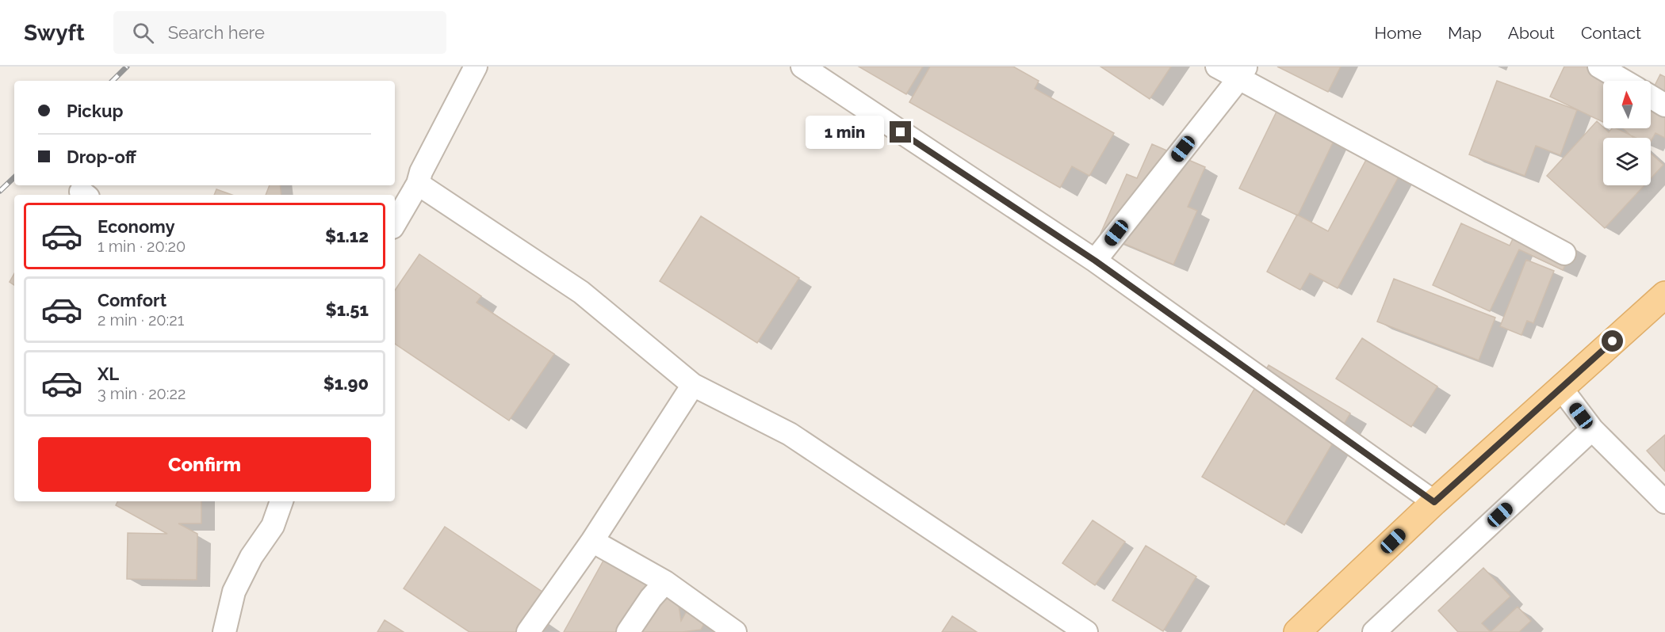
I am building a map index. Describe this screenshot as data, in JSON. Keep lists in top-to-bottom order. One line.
{"north":"top","page":{"header":"Swyft","search":"Search here","nav":["Home","Map","About","Contact"],"banner":["Pickup","Drop-off"],"bubble":"1 min","list":[{"name":"Economy","note":"1 min · 20:20","value":"$1.12"},{"name":"Comfort","note":"2 min · 20:21","value":"$1.51"},{"name":"XL","note":"3 min · 20:22","value":"$1.90"}],"buttons":"Confirm"}}
